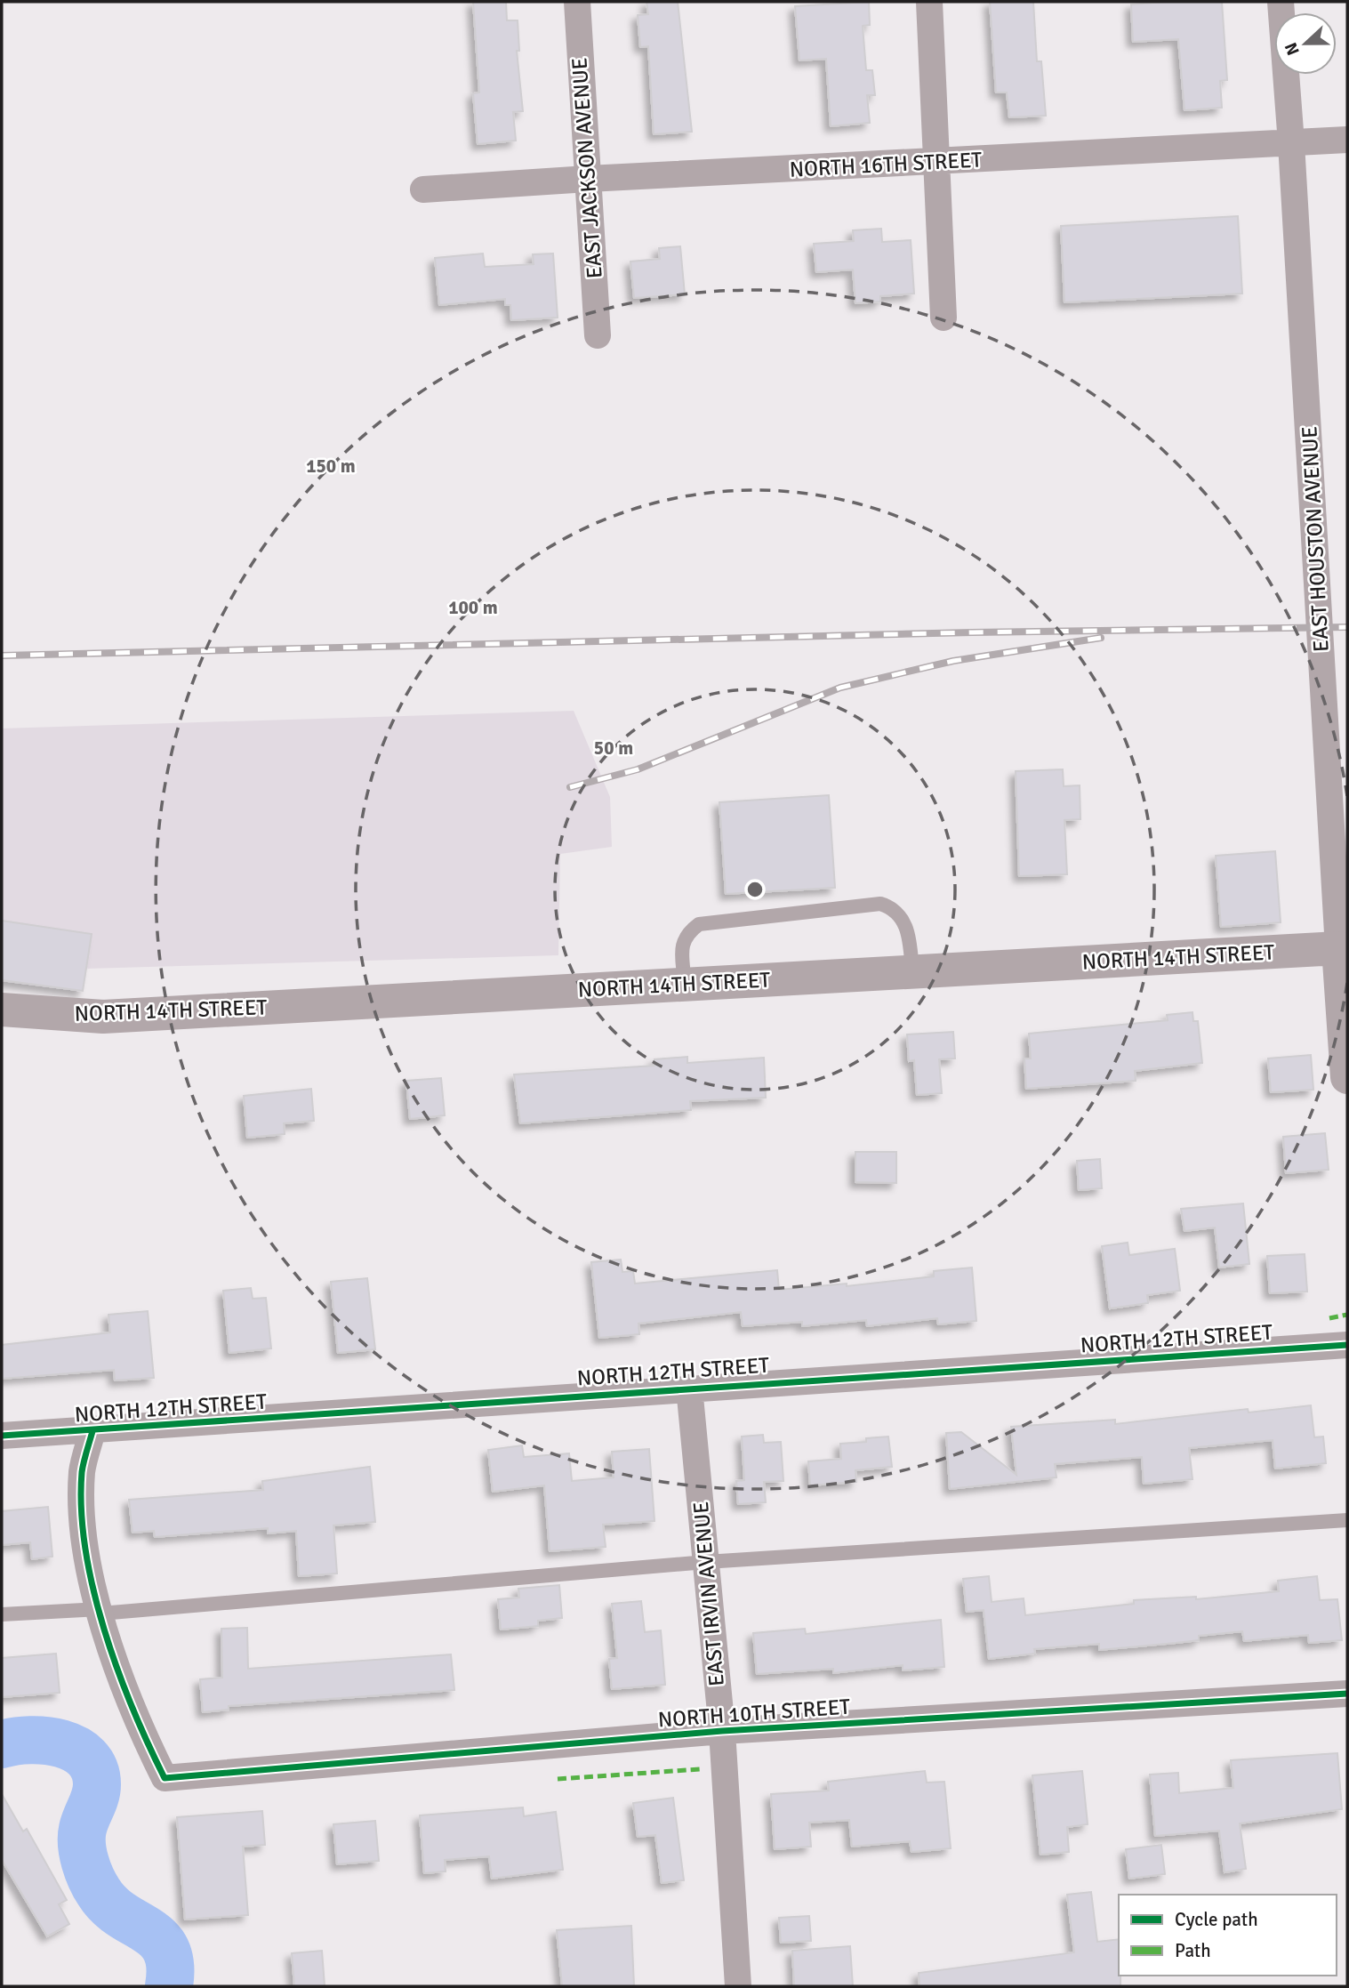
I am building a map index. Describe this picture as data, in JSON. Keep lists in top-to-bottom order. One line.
{"streets":{"street":["NORTH 16TH STREET","EAST JACKSON AVENUE","EAST HOUSTON AVENUE","NORTH 14TH STREET","NORTH 12TH STREET","EAST IRVIN AVENUE","NORTH 10TH STREET"]},"crossings":[["NORTH 16TH STREET","EAST JACKSON AVENUE"],["NORTH 16TH STREET","EAST HOUSTON AVENUE"],["EAST HOUSTON AVENUE","NORTH 14TH STREET"],["NORTH 12TH STREET","EAST IRVIN AVENUE"],["EAST IRVIN AVENUE","NORTH 10TH STREET"]],"legend":["Cycle path","Path"],"north":"left","rings":["150 m","100 m","50 m"]}
